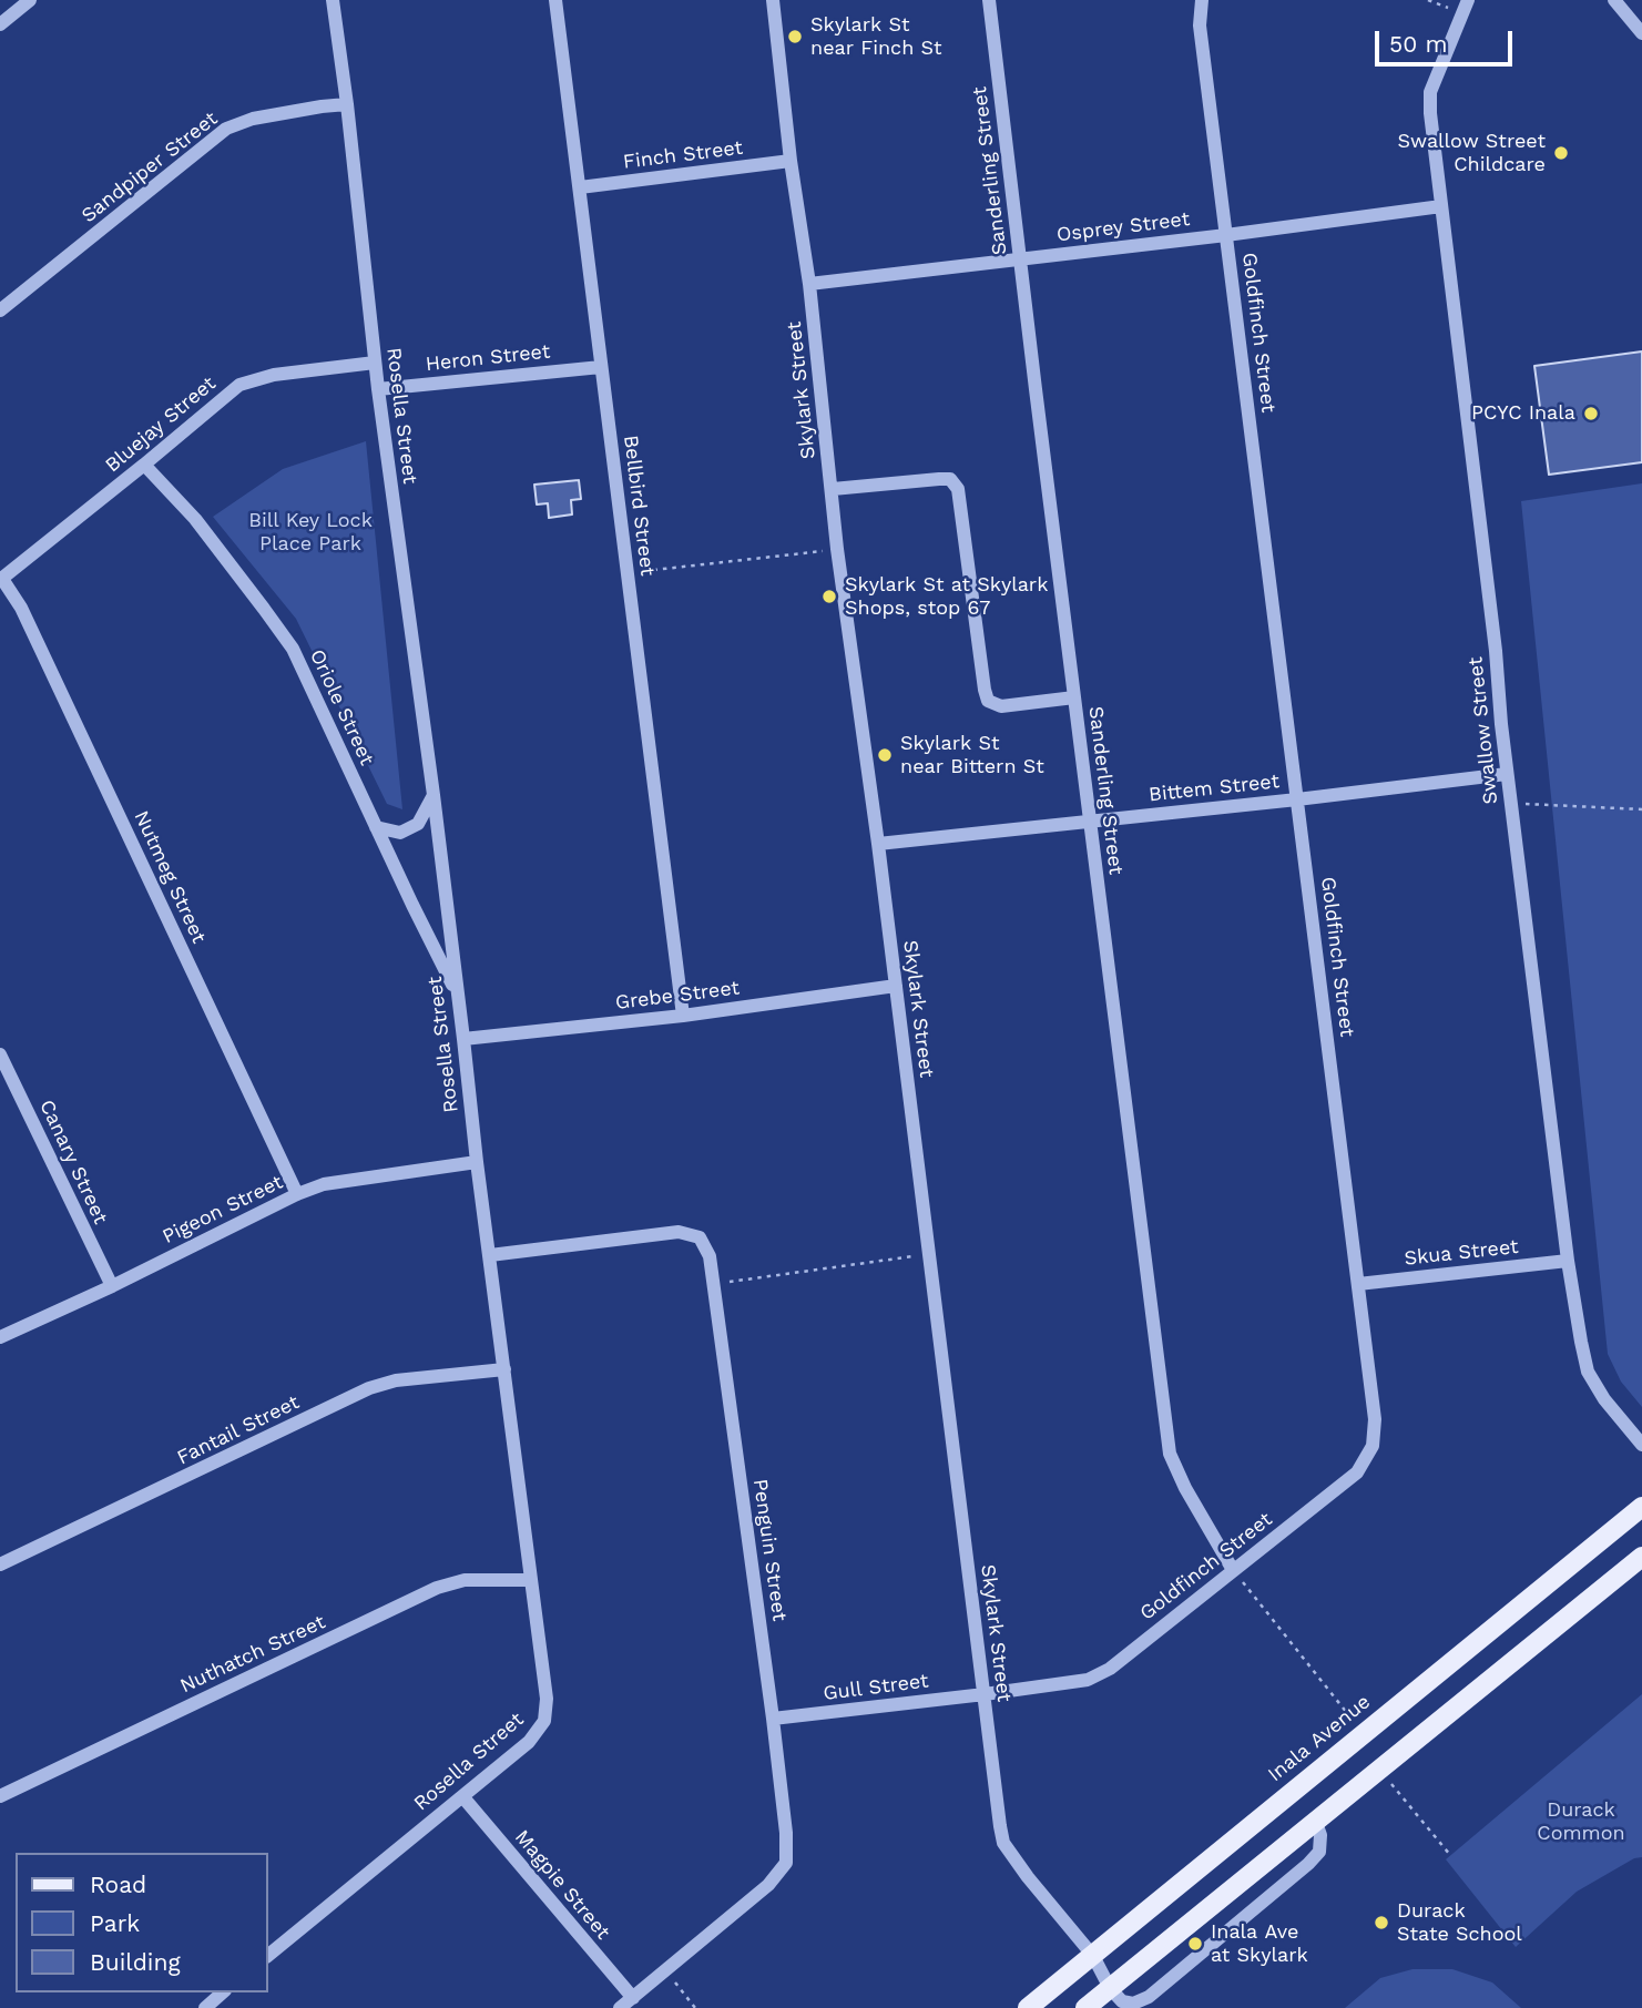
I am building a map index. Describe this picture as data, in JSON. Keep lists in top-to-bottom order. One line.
{"streets":{"main road":["Inala Avenue"],"street":["Finch Street","Sandpiper Street","Sanderling Street","Osprey Street","Goldfinch Street","Heron Street","Skylark Street","Rosella Street","Bluejay Street","Bellbird Street","Oriole Street","Swallow Street","Bittem Street","Nutmeg Street","Grebe Street","Canary Street","Pigeon Street","Skua Street","Fantail Street","Penguin Street","Nuthatch Street","Gull Street","Magpie Street"]},"crossings":[["Finch Street","Skylark Street"],["Finch Street","Bellbird Street"],["Sandpiper Street","Rosella Street"],["Sanderling Street","Osprey Street"],["Sanderling Street","Goldfinch Street"],["Sanderling Street","Bittem Street"],["Osprey Street","Goldfinch Street"],["Osprey Street","Skylark Street"],["Osprey Street","Swallow Street"],["Goldfinch Street","Skylark Street"],["Goldfinch Street","Bittem Street"],["Goldfinch Street","Skua Street"],["Goldfinch Street","Gull Street"],["Heron Street","Rosella Street"],["Heron Street","Bellbird Street"],["Skylark Street","Bittem Street"],["Skylark Street","Grebe Street"],["Skylark Street","Gull Street"],["Skylark Street","Inala Avenue"],["Rosella Street","Bluejay Street"],["Rosella Street","Oriole Street"],["Rosella Street","Grebe Street"],["Rosella Street","Pigeon Street"],["Rosella Street","Fantail Street"],["Rosella Street","Penguin Street"],["Rosella Street","Nuthatch Street"],["Rosella Street","Magpie Street"],["Bluejay Street","Oriole Street"],["Bluejay Street","Nutmeg Street"],["Bellbird Street","Grebe Street"],["Swallow Street","Bittem Street"],["Swallow Street","Skua Street"],["Nutmeg Street","Pigeon Street"],["Canary Street","Pigeon Street"],["Penguin Street","Gull Street"],["Penguin Street","Magpie Street"]],"parks":["Bill Key Lock Place Park","Durack Common"],"places":["Skylark St near Finch St","Swallow Street Childcare","PCYC Inala","Skylark St at Skylark Shops, stop 67","Skylark St near Bittern St","Durack State School","Inala Ave at Skylark"],"legend":["Road","Park","Building"],"scale_bar":"50 m"}
